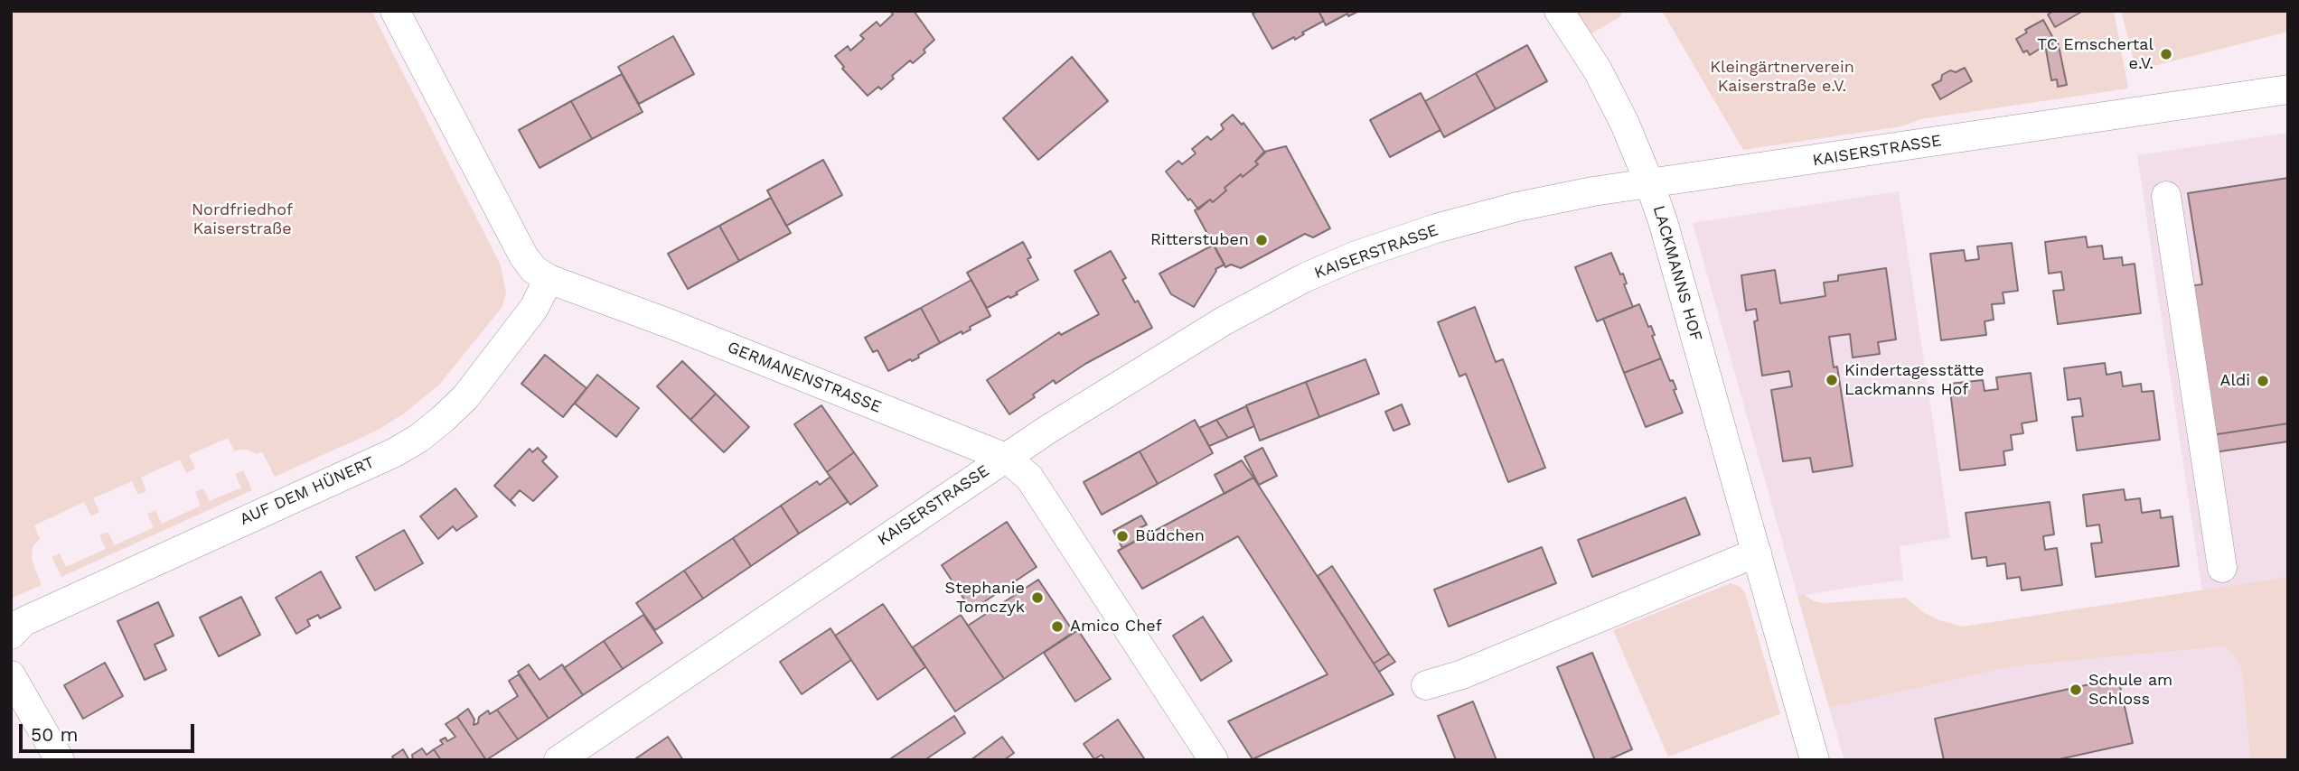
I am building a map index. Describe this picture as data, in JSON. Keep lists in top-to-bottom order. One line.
{"streets":{"street":["KAISERSTRASSE","LACKMANNS HOF","GERMANENSTRASSE","AUF DEM HÜNERT"]},"crossings":[["KAISERSTRASSE","LACKMANNS HOF"],["KAISERSTRASSE","GERMANENSTRASSE"],["GERMANENSTRASSE","AUF DEM HÜNERT"]],"parks":["Kleingärtnerverein Kaiserstraße e.V.","Nordfriedhof Kaiserstraße"],"places":["TC Emschertal e.V.","Ritterstuben","Kindertagesstätte Lackmanns Hof","Aldi","Büdchen","Stephanie Tomczyk","Amico Chef","Schule am Schloss"],"scale_bar":"50 m"}
